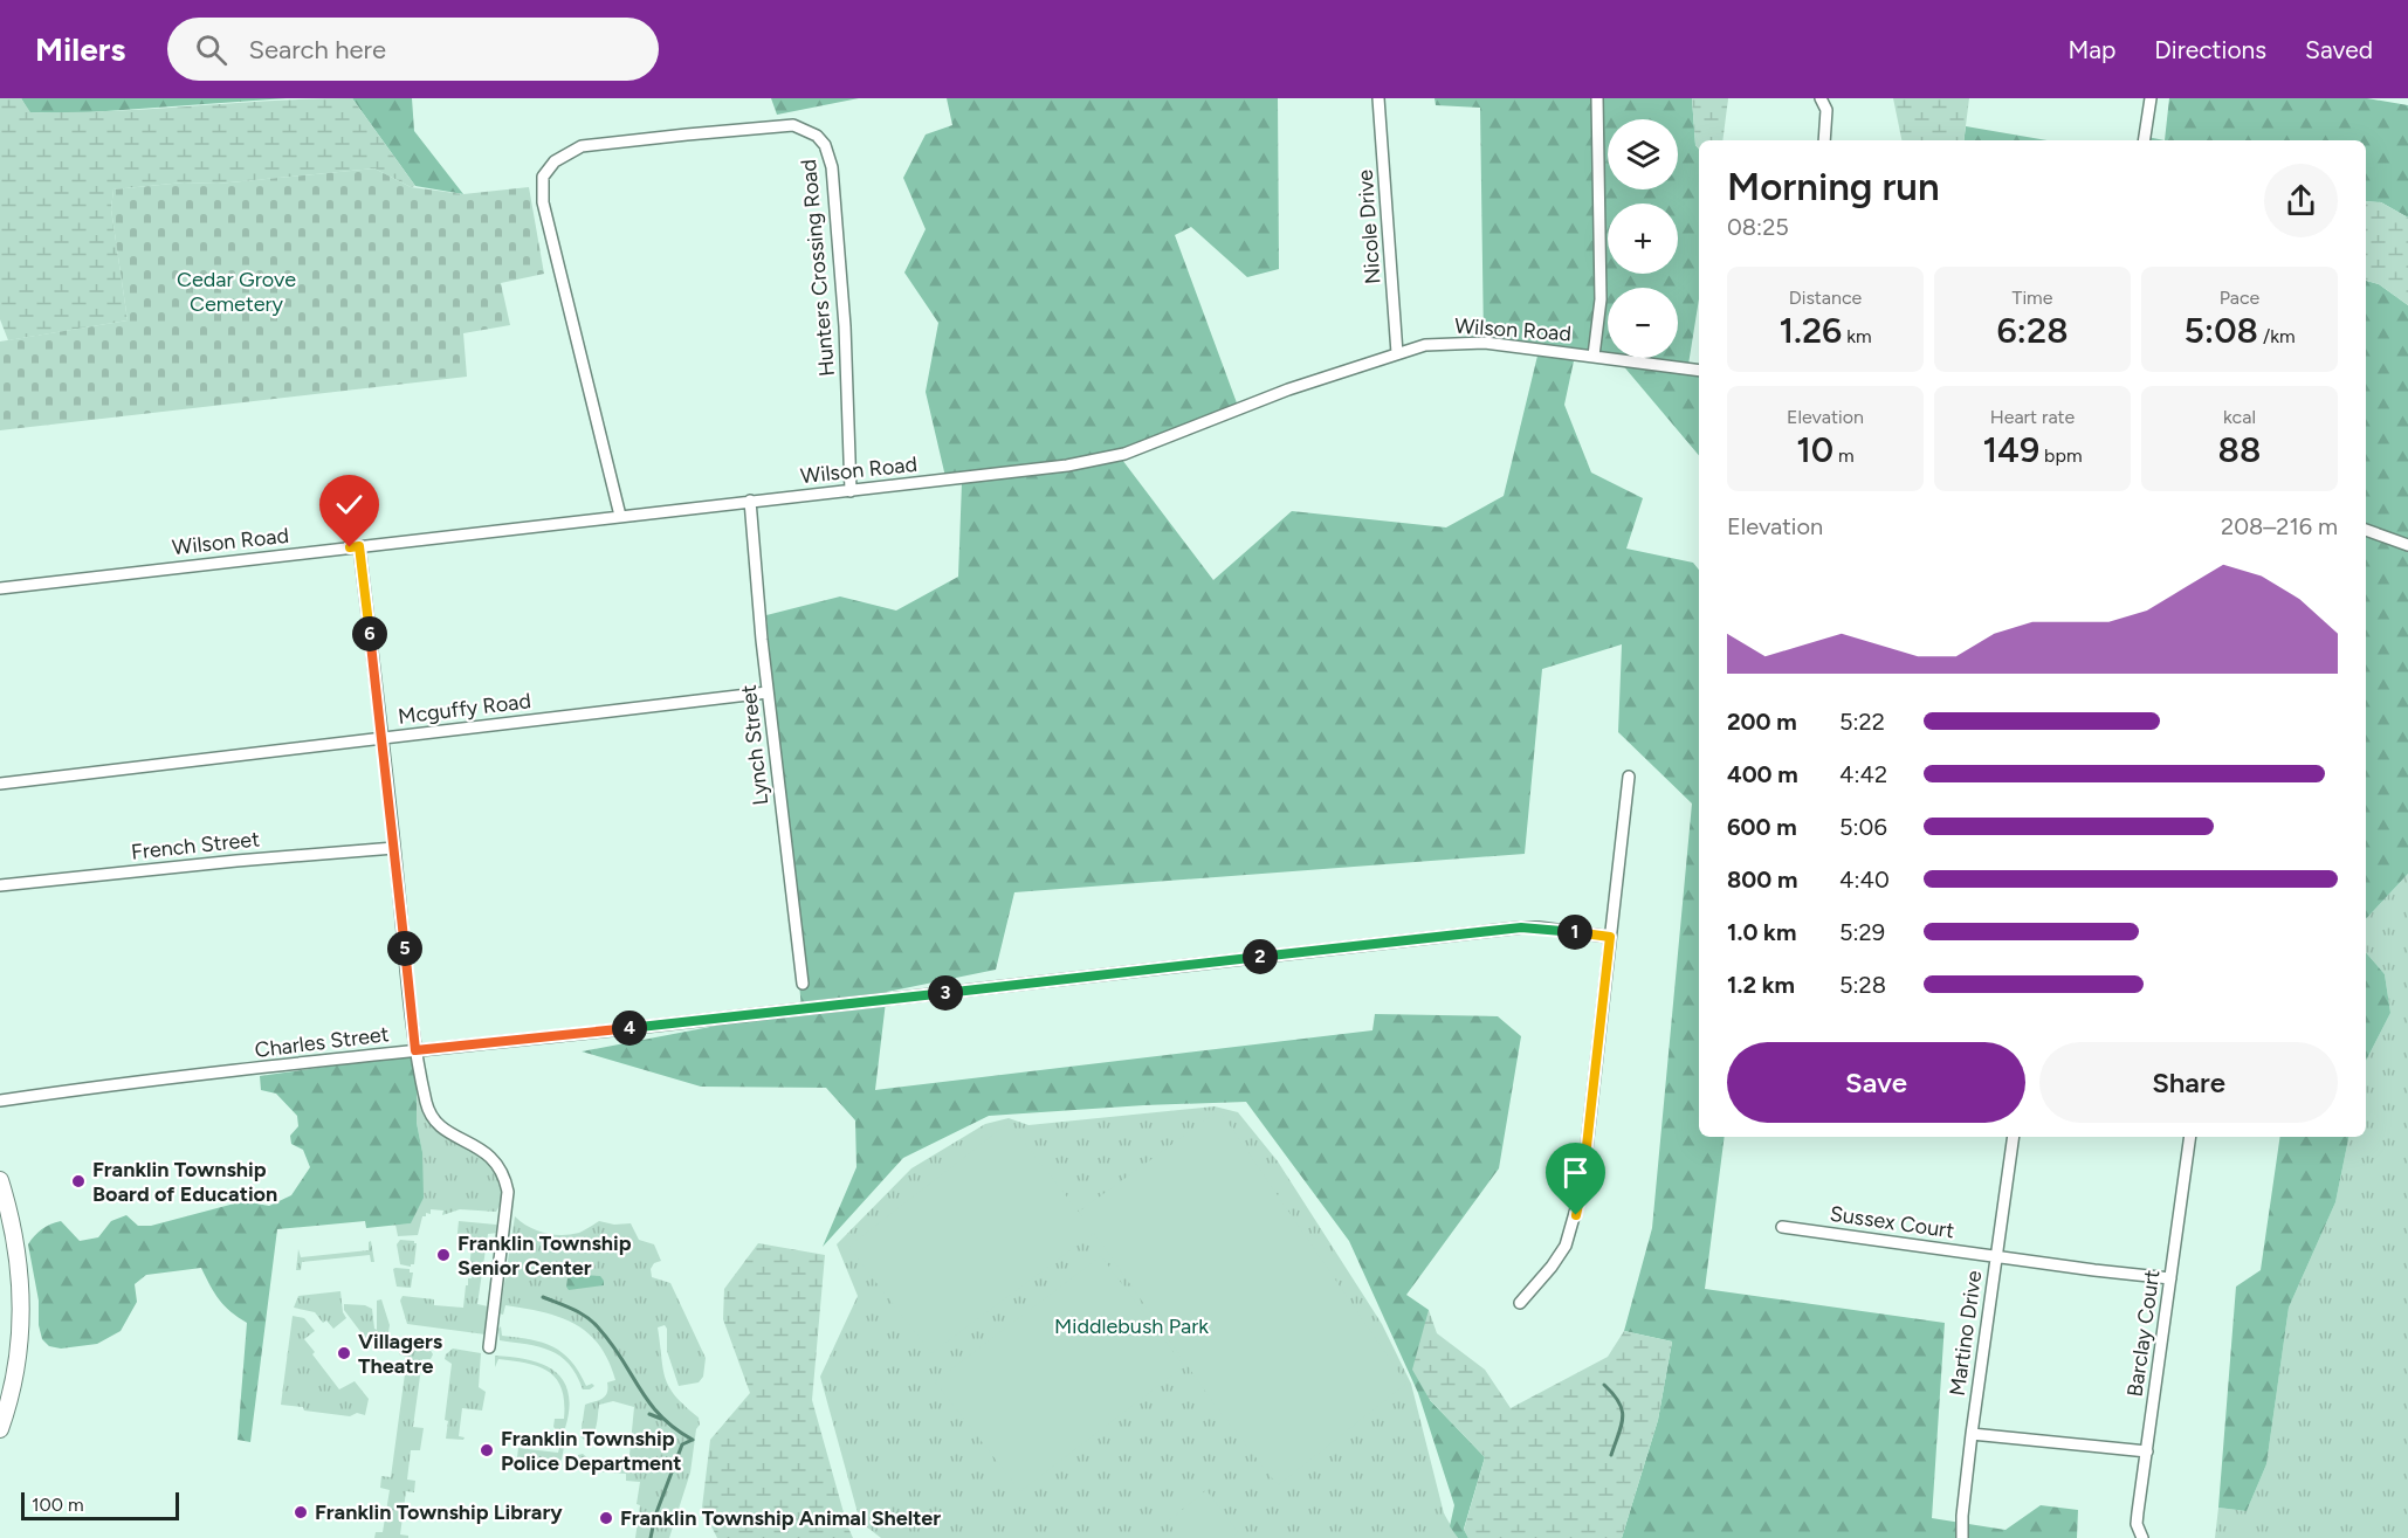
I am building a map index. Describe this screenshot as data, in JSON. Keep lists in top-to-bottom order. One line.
{"streets":{"street":["Nicole Drive","Hunters Crossing Road","Wilson Road","Mcguffy Road","Lynch Street","French Street","Charles Street","Sussex Court","Martino Drive","Barclay Court"]},"crossings":[["Nicole Drive","Wilson Road"],["Hunters Crossing Road","Wilson Road"],["Wilson Road","Lynch Street"],["Mcguffy Road","Lynch Street"],["Sussex Court","Martino Drive"],["Sussex Court","Barclay Court"]],"parks":["Cedar Grove Cemetery","Middlebush Park"],"places":["Franklin Township Board of Education","Franklin Township Senior Center","Villagers Theatre","Franklin Township Police Department","Franklin Township Library","Franklin Township Animal Shelter"],"scale_bar":"100 m","page":{"header":"Milers","search":"Search here","nav":["Map","Directions","Saved"],"map_buttons":["+","−"],"heading":["Morning run","08:25"],"stats":[["Distance","1.26 km"],["Time","6:28"],["Pace","5:08 /km"],["Elevation","10 m"],["Heart rate","149 bpm"],["kcal","88"]],"chart":["Elevation","208–216 m"],"pins":["6","1","5","2","3","4"],"list":[{"name":"200 m","note":"5:22"},{"name":"400 m","note":"4:42"},{"name":"600 m","note":"5:06"},{"name":"800 m","note":"4:40"},{"name":"1.0 km","note":"5:29"},{"name":"1.2 km","note":"5:28"}],"buttons":["Save","Share"],"scale":"100 m"}}
